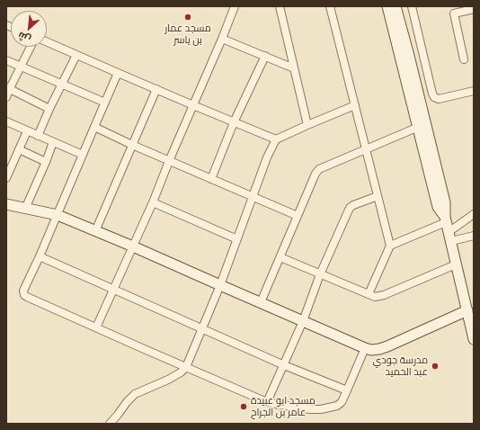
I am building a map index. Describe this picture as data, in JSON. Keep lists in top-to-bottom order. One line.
{"places":["مسجد عمار بن ياسر","مدرسة جودي عبد الحميد","مسجد ابو عبيدة عامر بن الجراح"],"north":"bottom left"}
